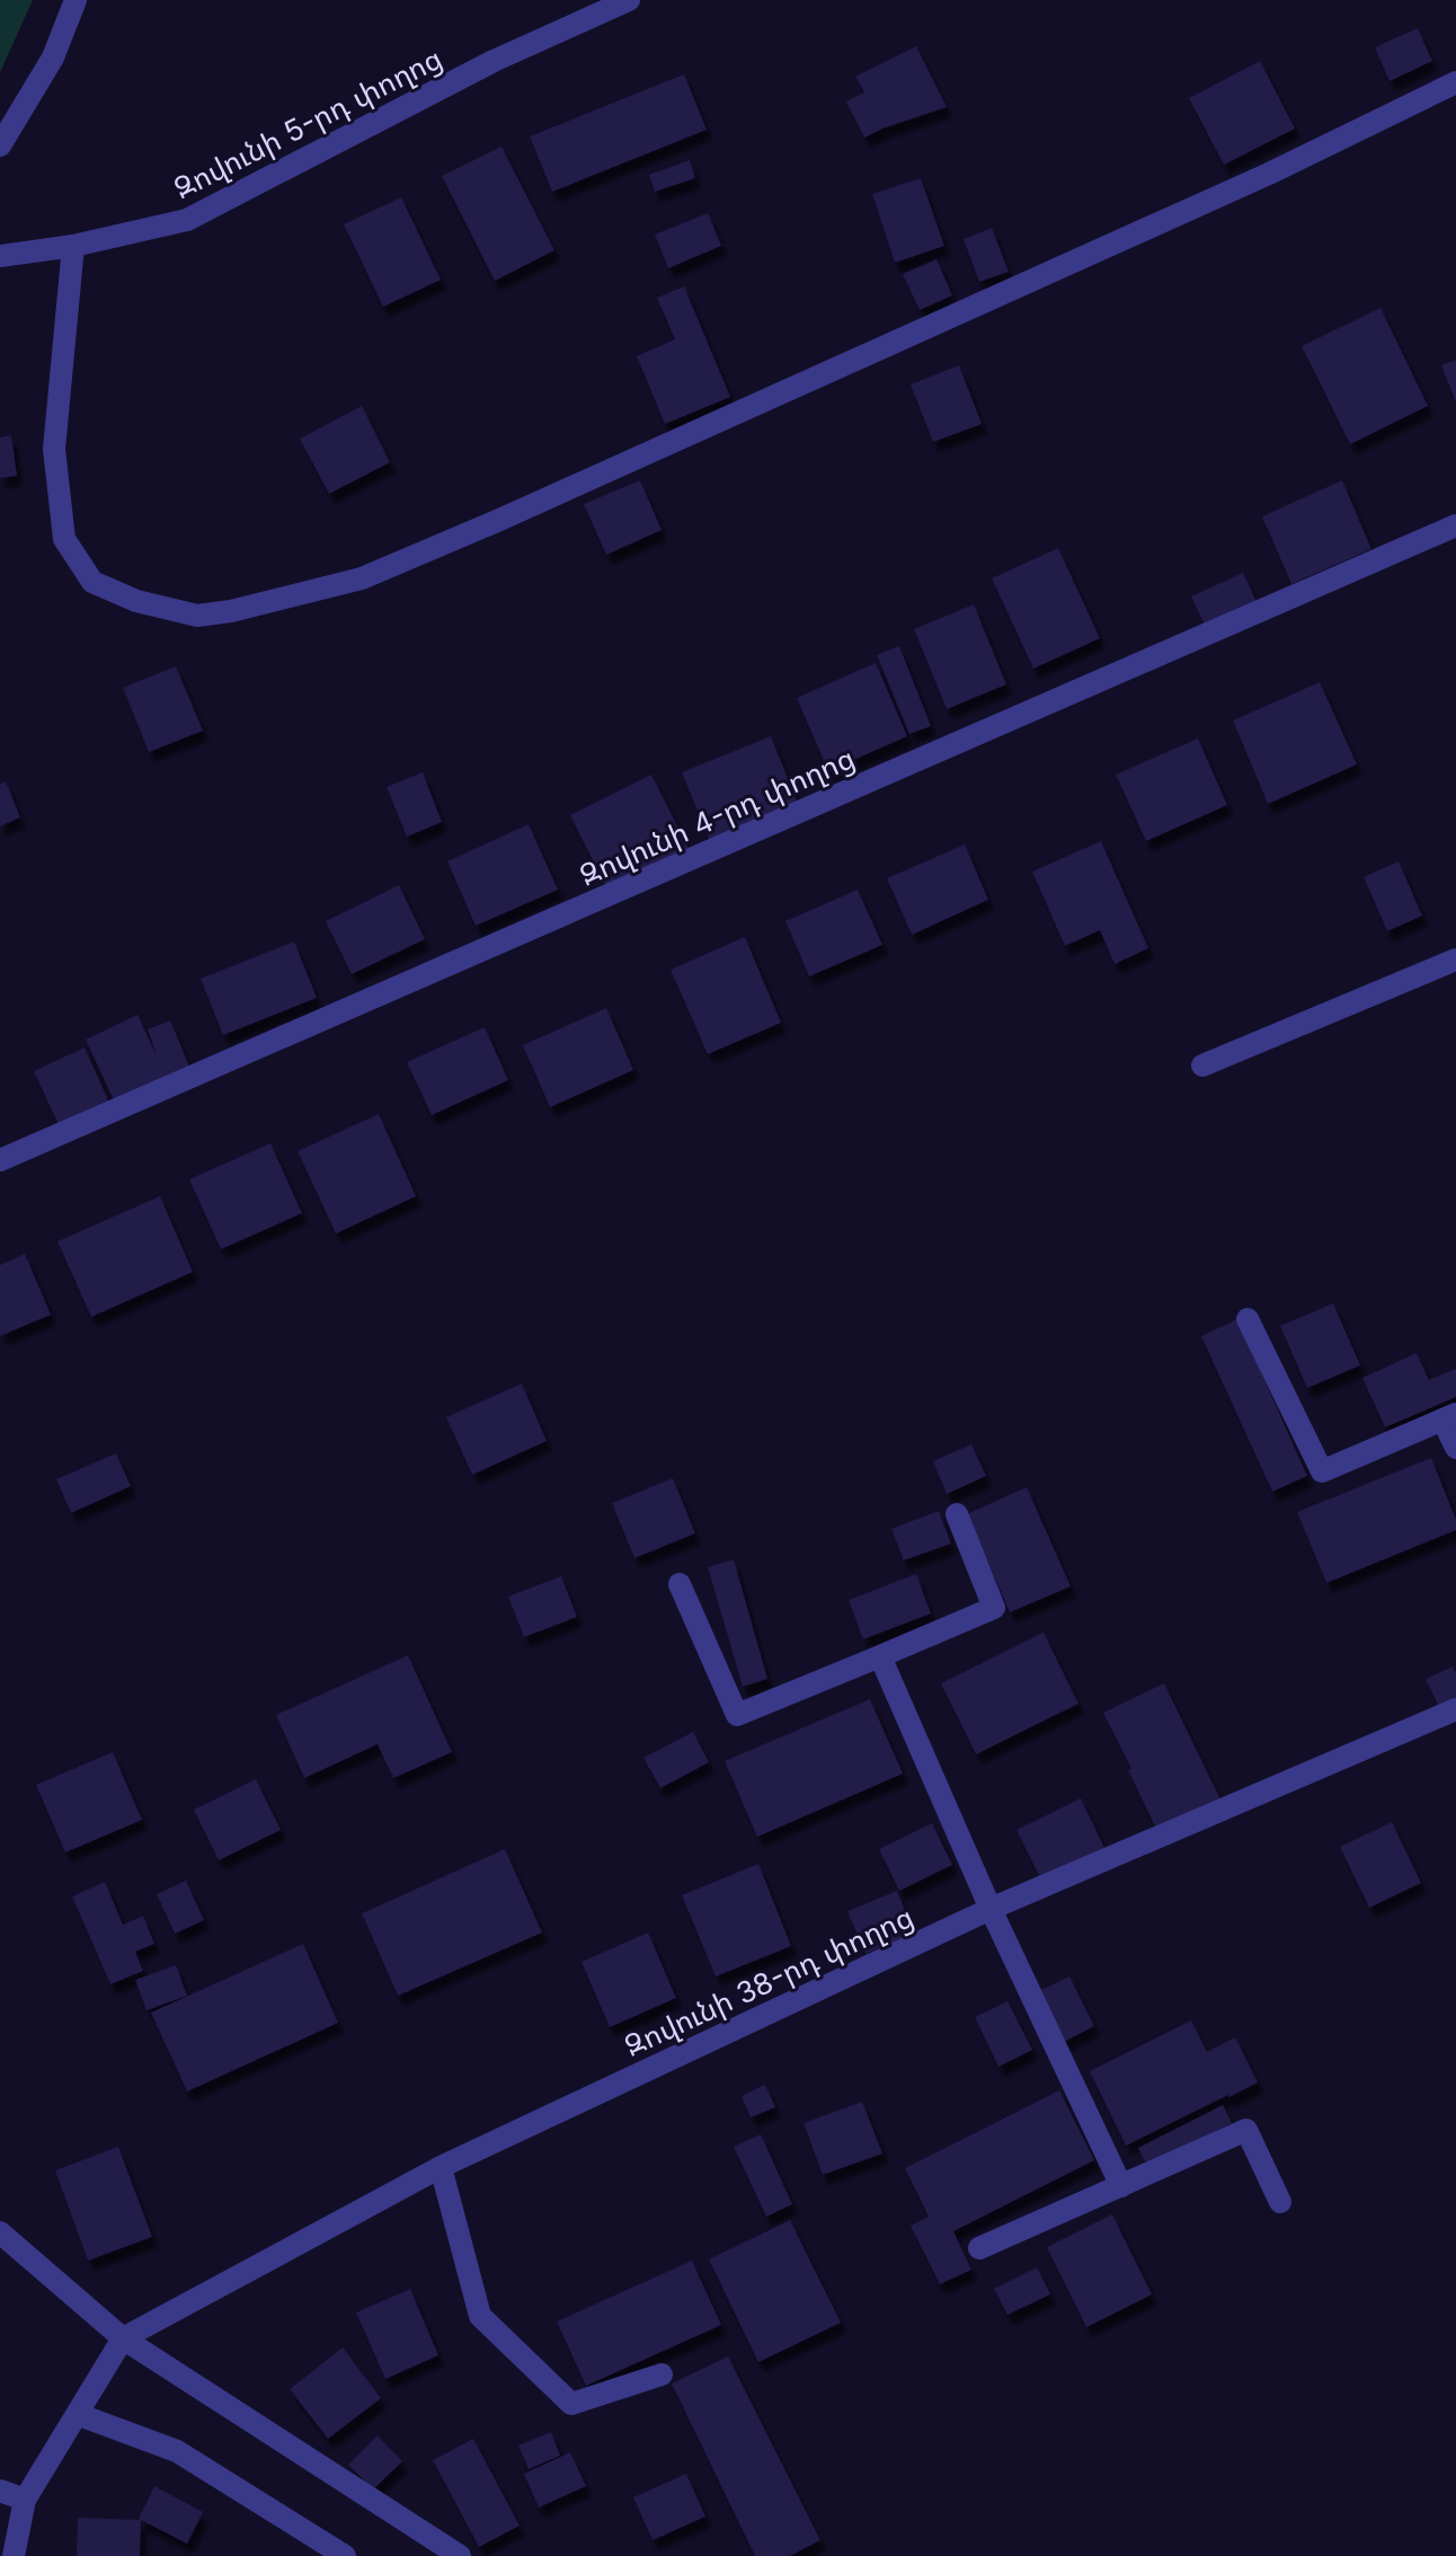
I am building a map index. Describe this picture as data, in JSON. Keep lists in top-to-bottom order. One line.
{"streets":{"street":["Զովունի 5-րդ փողոց","Զովունի 4-րդ փողոց","Զովունի 38-րդ փողոց"]}}
